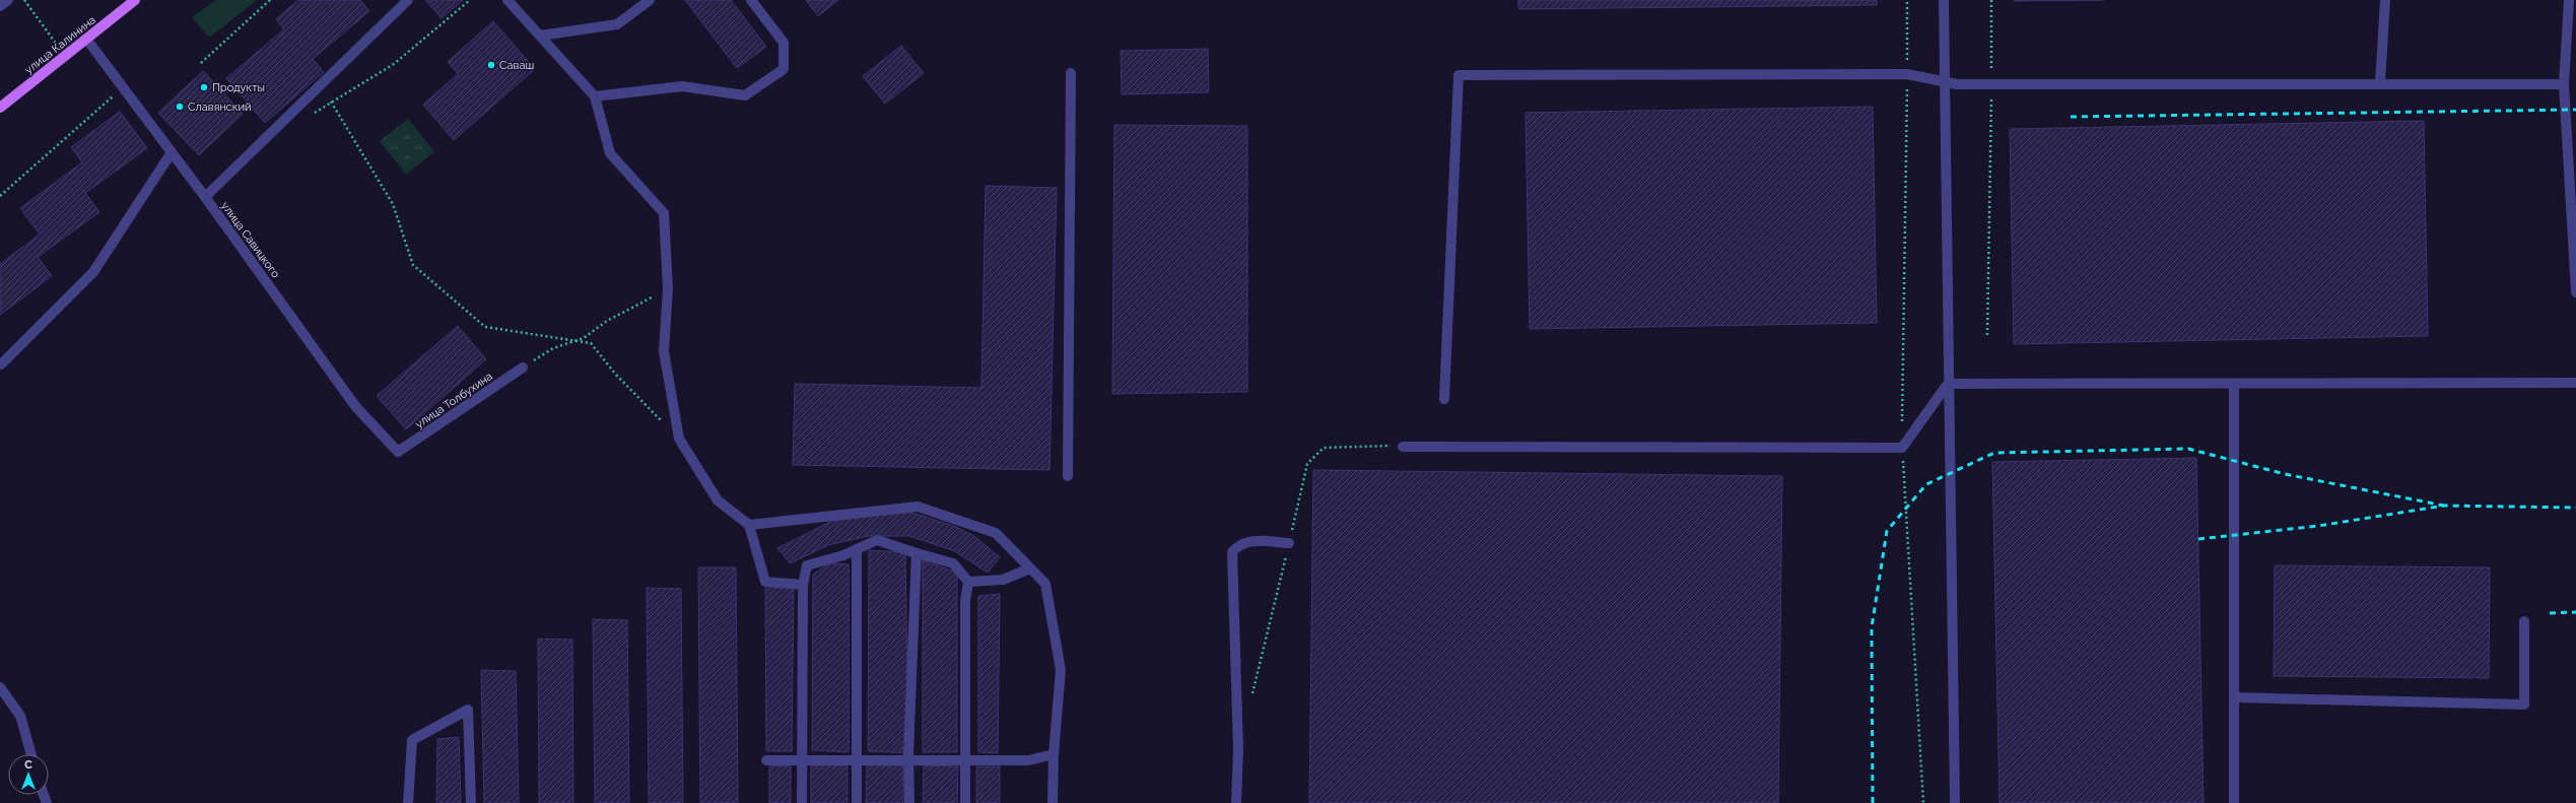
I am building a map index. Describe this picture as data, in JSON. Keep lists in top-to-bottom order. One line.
{"streets":{"main road":["улица Калинина"],"street":["улица Савицкого","улица Толбухина"]},"crossings":[["улица Калинина","улица Савицкого"],["улица Савицкого","улица Толбухина"]],"places":["Саваш","Продукты","Славянский"],"north":"top"}
